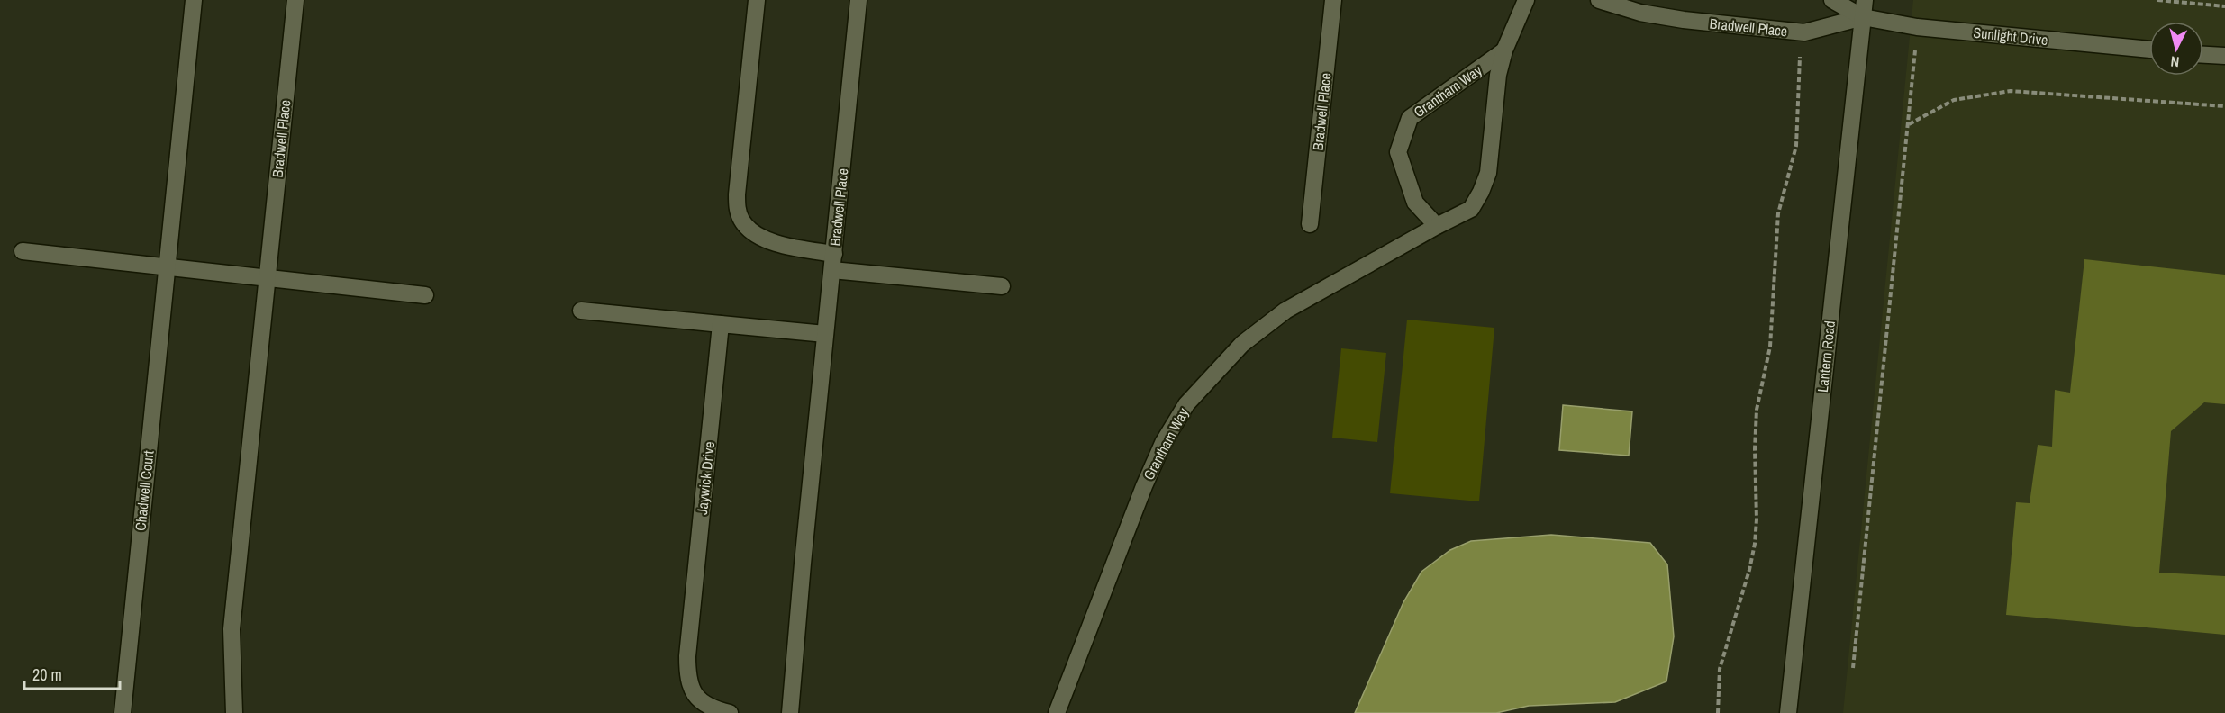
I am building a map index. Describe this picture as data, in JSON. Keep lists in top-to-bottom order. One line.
{"streets":{"street":["Bradwell Place","Sunlight Drive","Grantham Way","Lantern Road","Jaywick Drive","Chadwell Court"]},"crossings":[["Bradwell Place","Sunlight Drive"],["Bradwell Place","Lantern Road"],["Sunlight Drive","Lantern Road"]],"scale_bar":"20 m","north":"bottom"}
